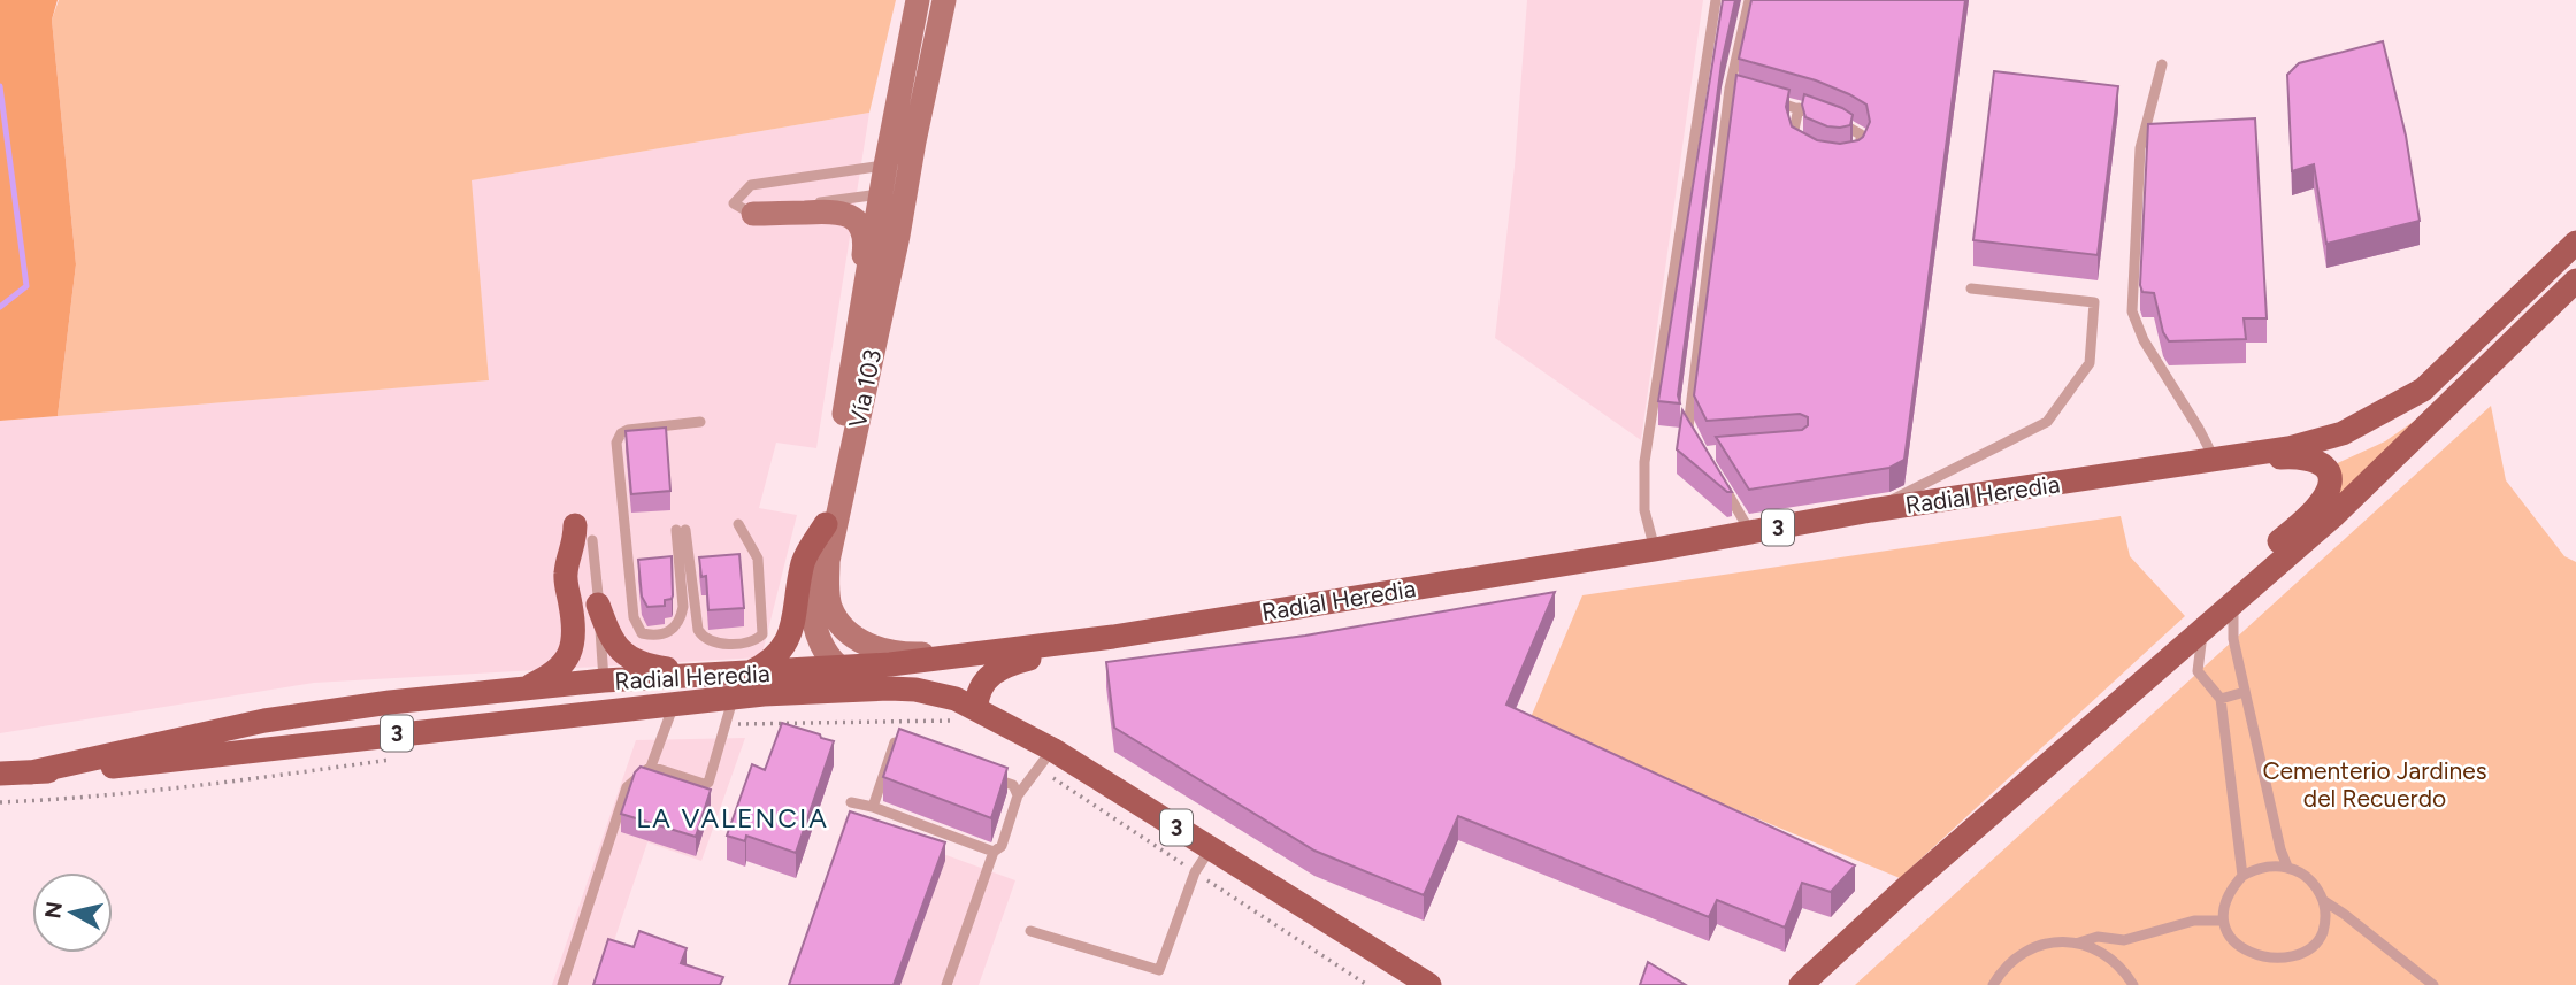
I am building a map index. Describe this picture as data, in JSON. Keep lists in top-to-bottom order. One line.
{"streets":{"main road":["Vía 103","Radial Heredia","3"]},"crossings":[["Vía 103","Radial Heredia"]],"districts":["LA VALENCIA"],"parks":["Cementerio Jardines del Recuerdo"],"north":"left"}
